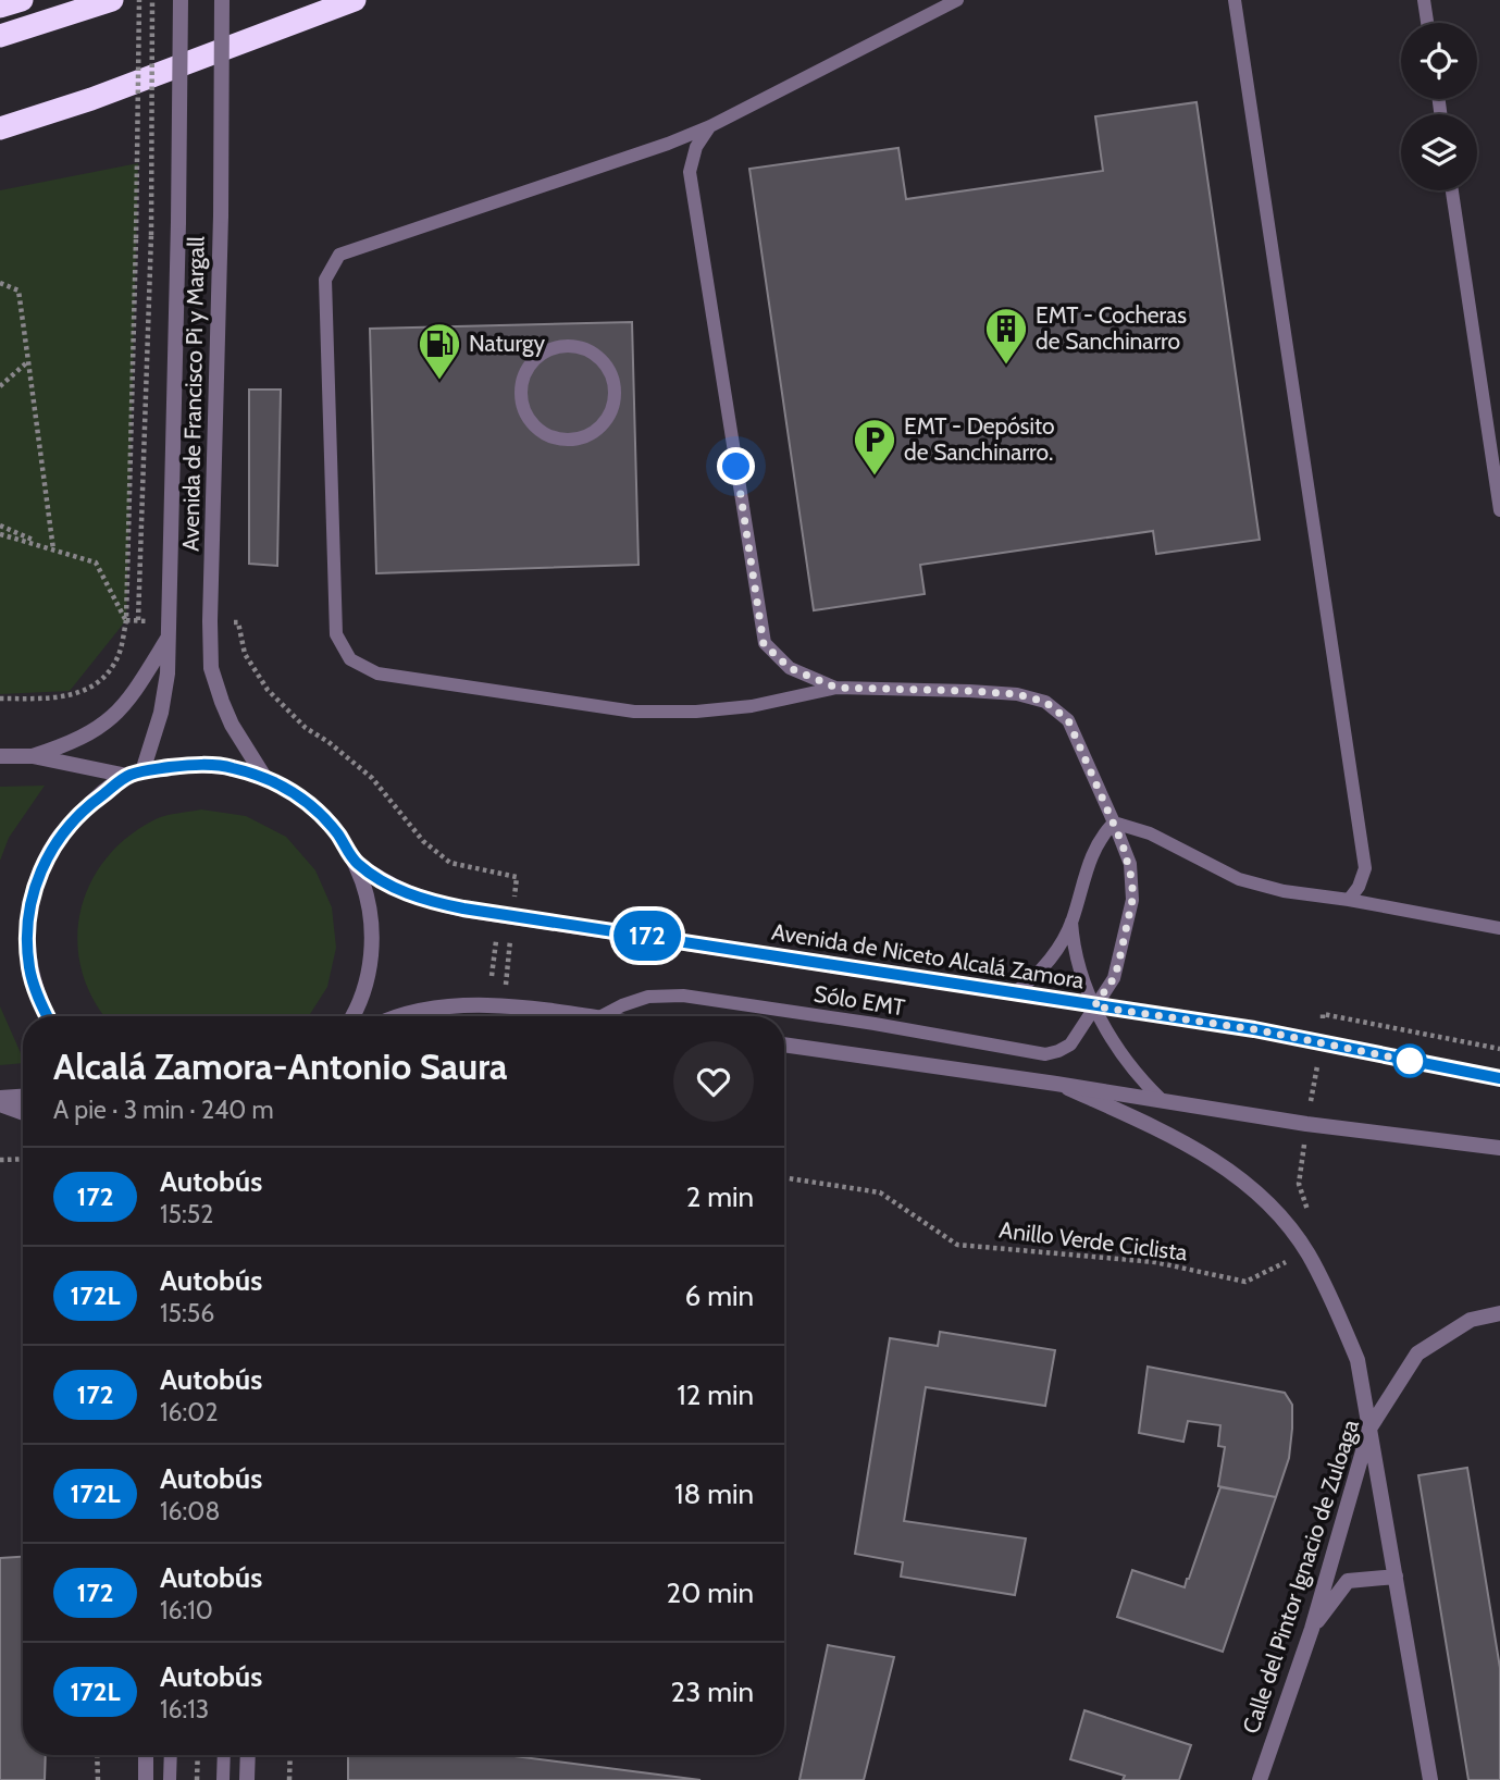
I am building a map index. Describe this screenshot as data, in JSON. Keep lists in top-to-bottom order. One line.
{"streets":{"street":["Avenida de Francisco Pi y Margall","Avenida de Niceto Alcalá Zamora","Calle del Pintor Ignacio de Zuloaga"],"lane":["Sólo EMT"],"path":["Anillo Verde Ciclista"]},"crossings":[["Avenida de Niceto Alcalá Zamora","Sólo EMT"]],"places":{"building":["EMT - Cocheras de Sanchinarro"],"fuel station":["Naturgy"],"parking":["EMT - Depósito de Sanchinarro."]},"lines":["bus line 172"],"page":{"on_map":"172","heading":["Alcalá Zamora-Antonio Saura","A pie · 3 min · 240 m"],"list":[{"mark":"172","name":"Autobús","note":"15:52","value":"2 min"},{"mark":"172L","name":"Autobús","note":"15:56","value":"6 min"},{"mark":"172","name":"Autobús","note":"16:02","value":"12 min"},{"mark":"172L","name":"Autobús","note":"16:08","value":"18 min"},{"mark":"172","name":"Autobús","note":"16:10","value":"20 min"},{"mark":"172L","name":"Autobús","note":"16:13","value":"23 min"}]}}
